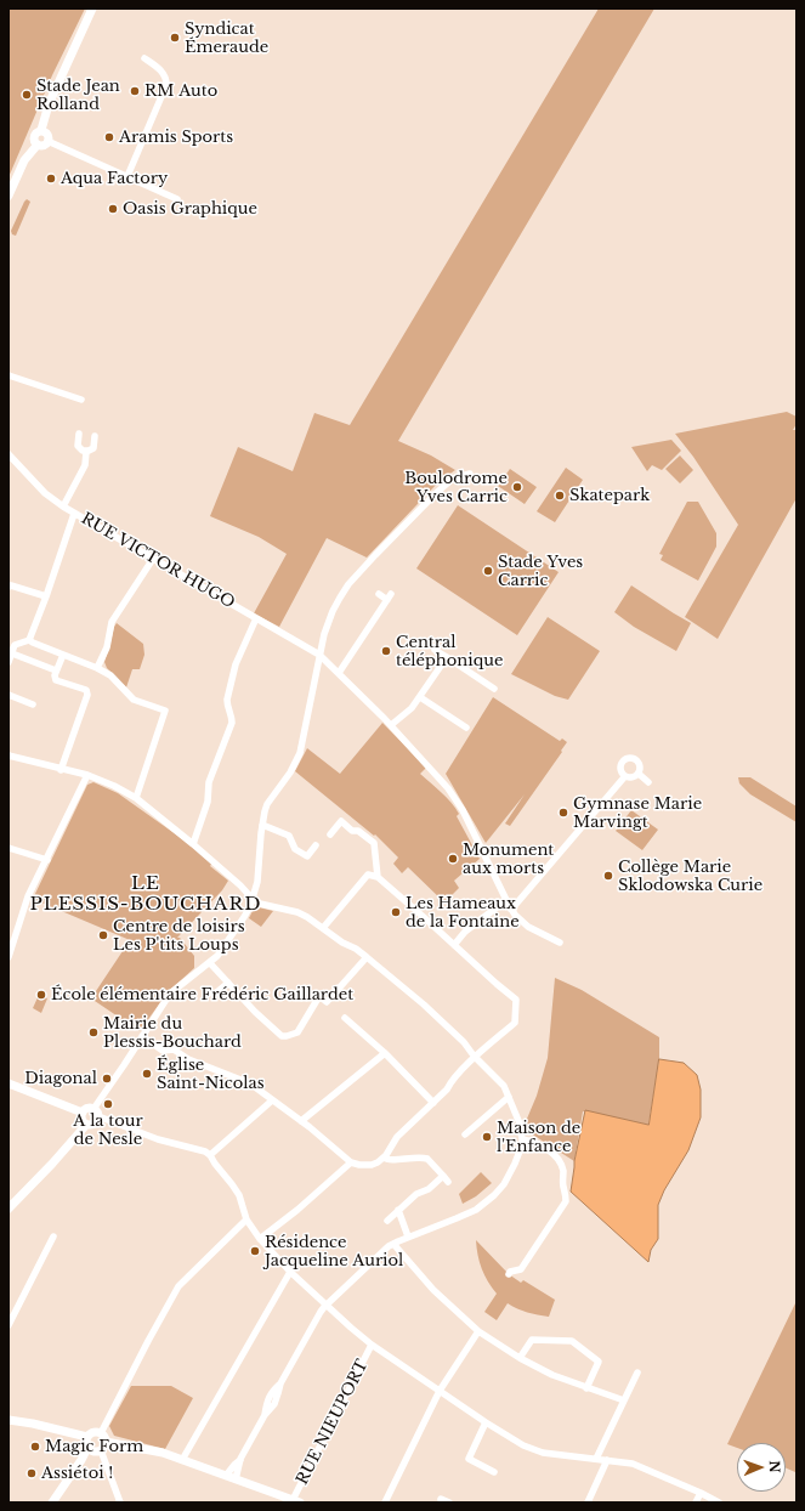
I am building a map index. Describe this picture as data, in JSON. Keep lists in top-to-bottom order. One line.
{"streets":{"street":["RUE VICTOR HUGO","RUE NIEUPORT"]},"districts":["LE PLESSIS-BOUCHARD"],"places":["Syndicat Émeraude","RM Auto","Stade Jean Rolland","Aramis Sports","Aqua Factory","Oasis Graphique","Boulodrome Yves Carric","Skatepark","Stade Yves Carric","Central téléphonique","Gymnase Marie Marvingt","Monument aux morts","Collège Marie Sklodowska Curie","Les Hameaux de la Fontaine","Centre de loisirs Les P'tits Loups","École élémentaire Frédéric Gaillardet","Mairie du Plessis-Bouchard","Église Saint-Nicolas","Diagonal","A la tour de Nesle","Maison de l'Enfance","Résidence Jacqueline Auriol","Magic Form","Assiétoi !"],"north":"right"}
